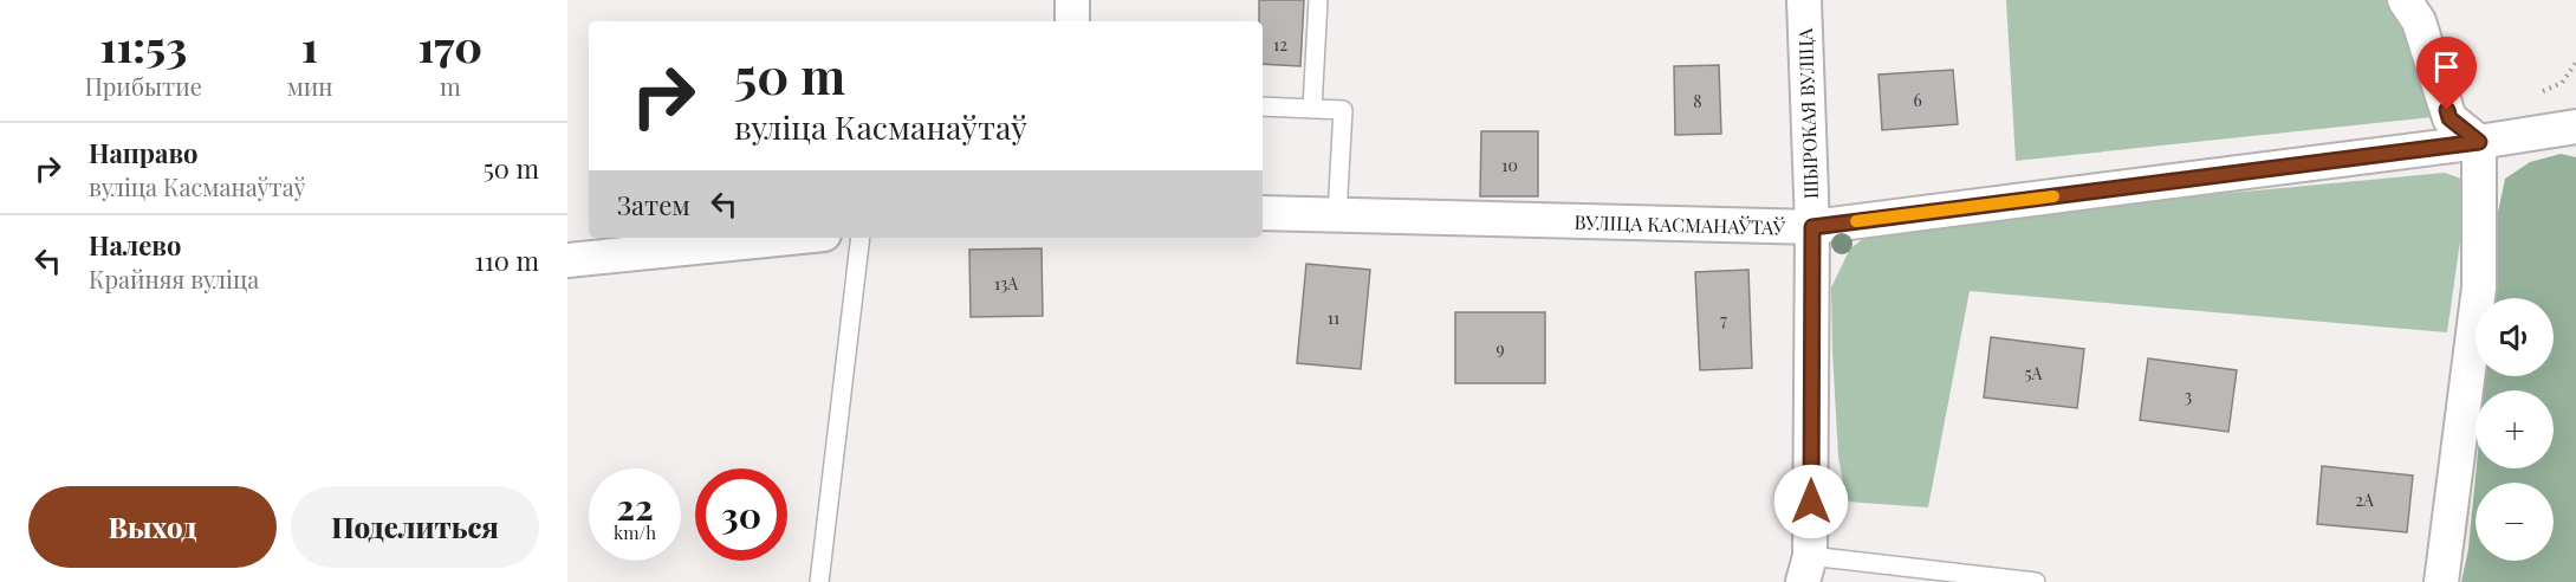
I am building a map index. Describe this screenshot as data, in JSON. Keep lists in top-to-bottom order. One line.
{"streets":{"street":["ШЫРОКАЯ ВУЛІЦА","ВУЛІЦА КАСМАНАЎТАЎ"]},"crossings":[["ШЫРОКАЯ ВУЛІЦА","ВУЛІЦА КАСМАНАЎТАЎ"]],"house_numbers":["12","6","8","10","13А","11","7","9","5А","3","2А"],"page":{"eta":["11:53","Прибытие","1","мин","170","m"],"turn":["50 m","вуліца Касманаўтаў"],"list":[{"name":"Направо","note":"вуліца Касманаўтаў","value":"50 m"},{"name":"Налево","note":"Крайняя вуліца","value":"110 m"}],"then":"Затем","map_buttons":["+","−"],"speed":"22 km/h","limit":"30","buttons":["Выход","Поделиться"]}}
